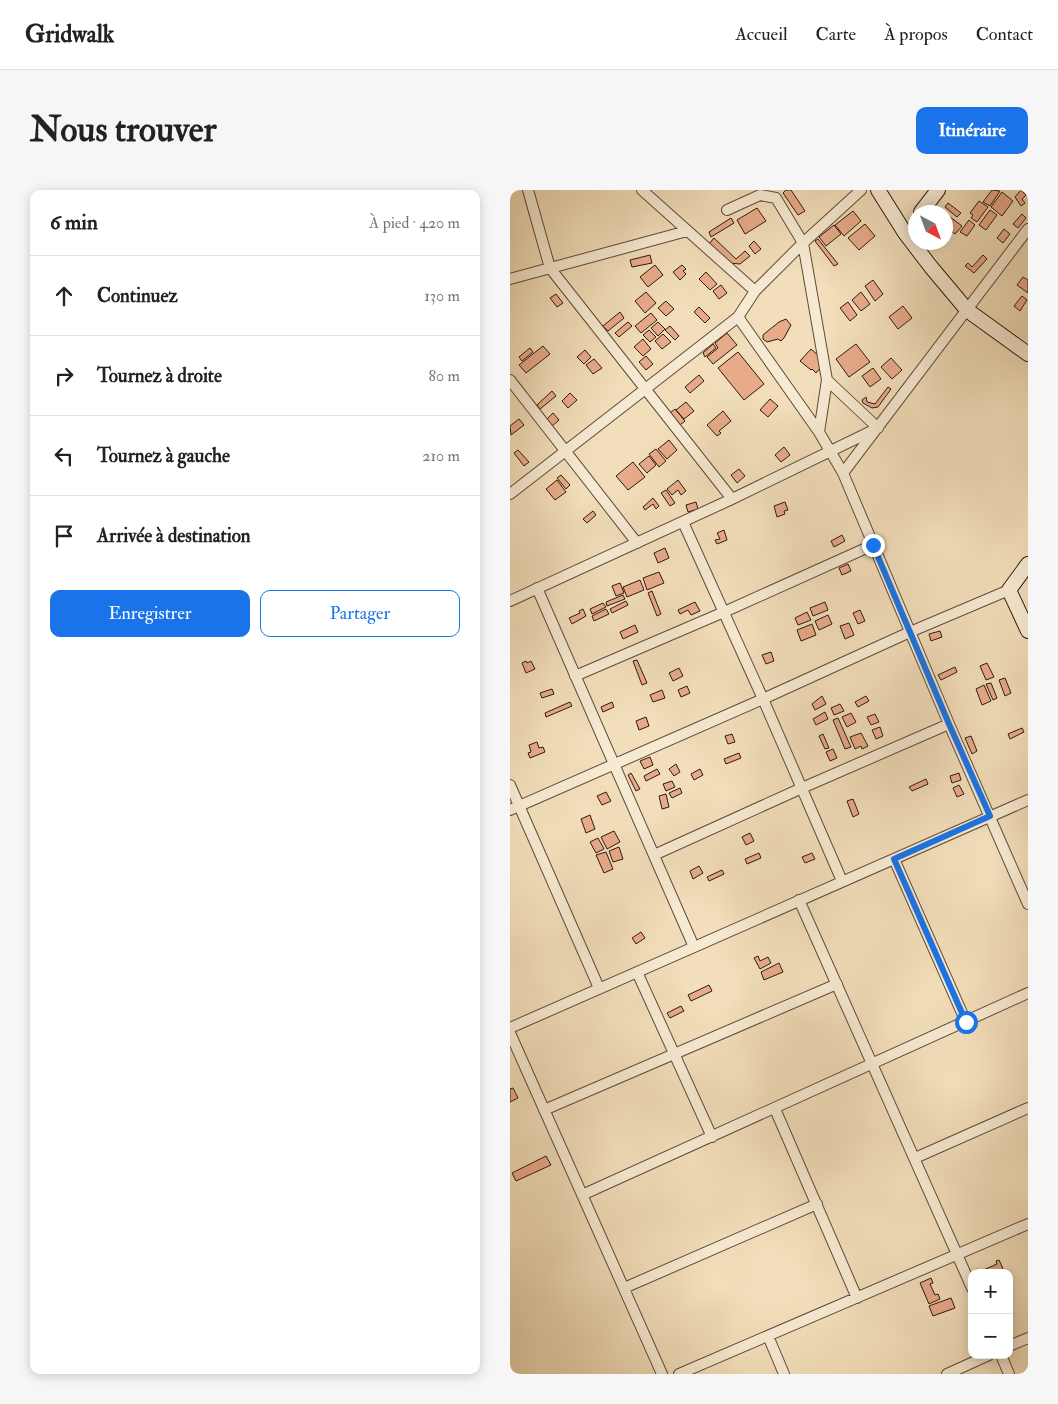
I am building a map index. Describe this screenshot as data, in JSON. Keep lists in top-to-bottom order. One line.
{"north":"bottom right","page":{"header":"Gridwalk","nav":["Accueil","Carte","À propos","Contact"],"buttons":["Itinéraire",["Enregistrer","Partager"]],"title":"Nous trouver","heading":["6 min","À pied · 420 m"],"list":[["Continuez","130 m"],["Tournez à droite","80 m"],["Tournez à gauche","210 m"],"Arrivée à destination"],"map_buttons":["+","−"]}}
